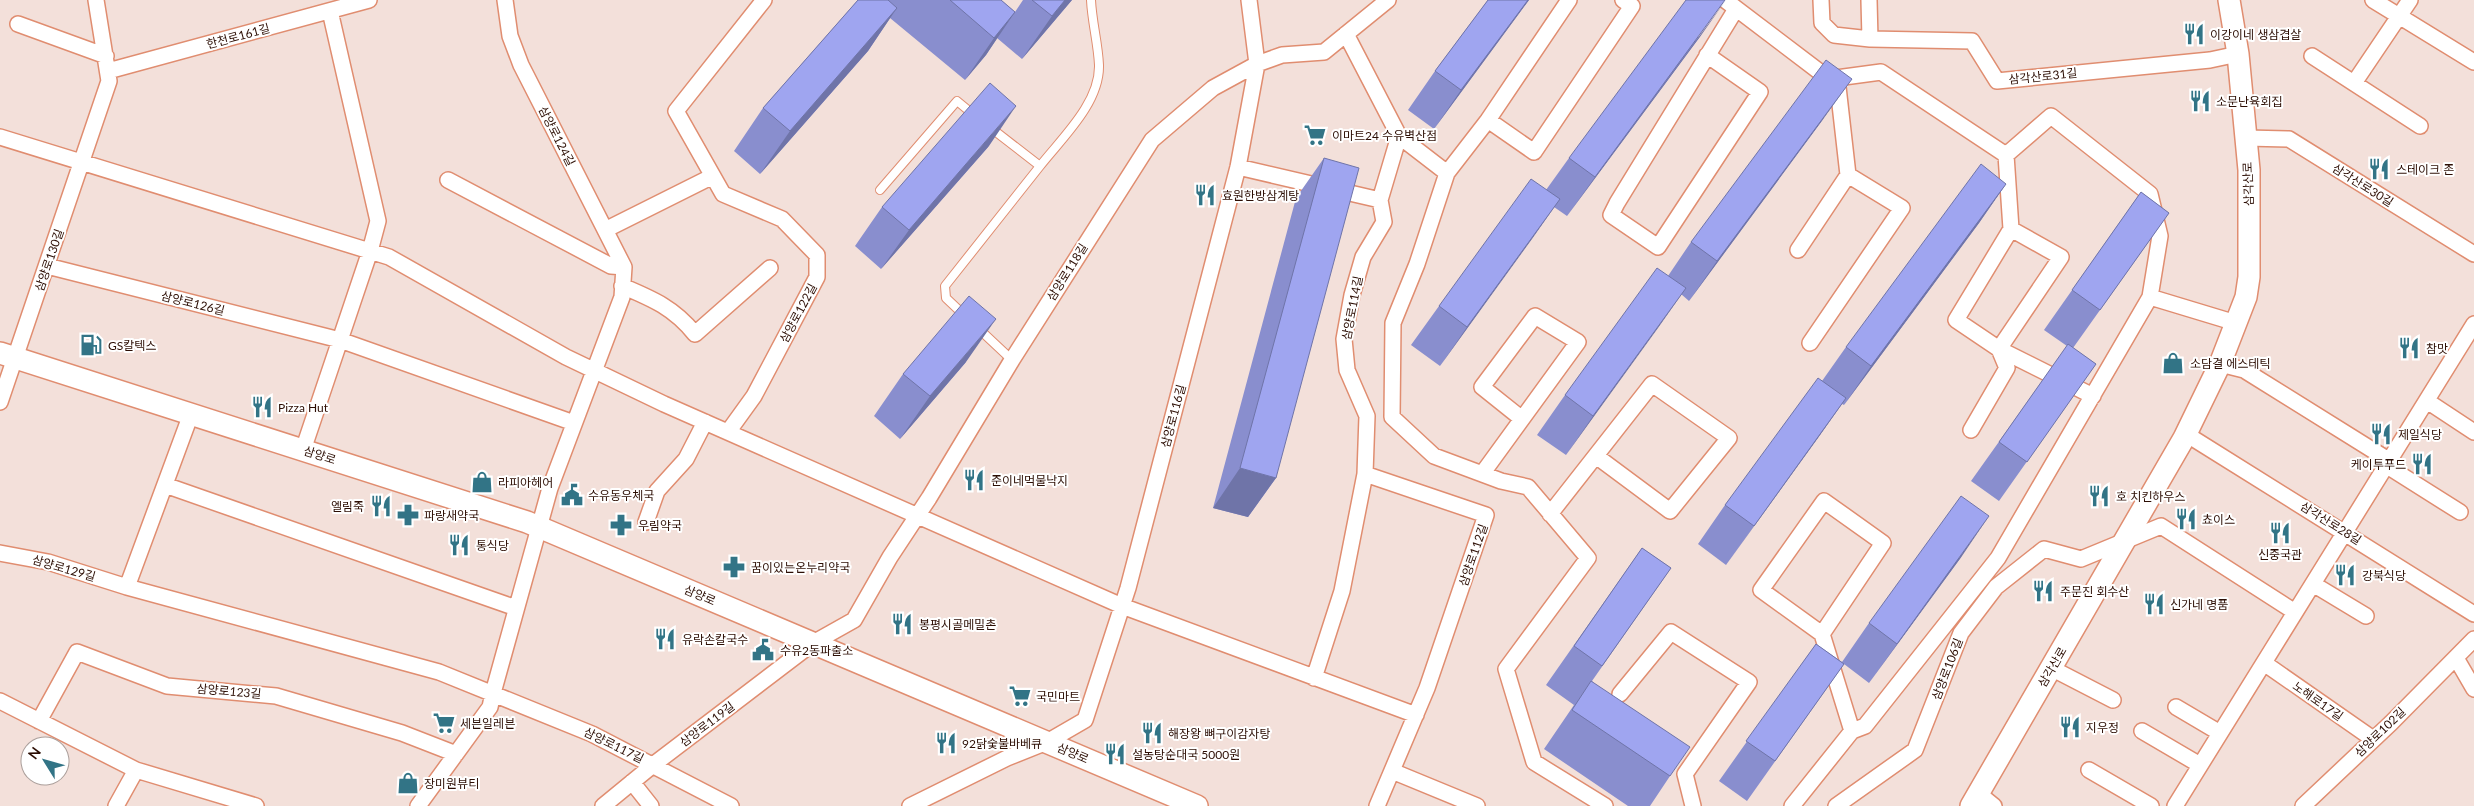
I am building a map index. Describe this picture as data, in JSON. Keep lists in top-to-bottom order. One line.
{"streets":{"main road":["삼각산로","삼양로"],"street":["한천로161길","삼각산로31길","삼양로124길","삼각산로30길","삼양로130길","삼양로118길","삼양로126길","삼양로114길","삼양로122길","삼양로116길","삼각산로28길","삼양로112길","삼양로129길","삼양로106길","삼양로123길","노해로17길","삼양로119길","삼양로102길","삼양로117길"]},"crossings":[["한천로161길","삼양로130길"],["삼각산로31길","삼각산로"],["삼각산로","삼각산로30길"],["삼각산로","삼각산로28길"],["삼각산로","삼양로106길"],["삼양로130길","삼양로126길"],["삼양로130길","삼양로"],["삼양로118길","삼양로116길"],["삼양로118길","삼양로"],["삼양로118길","삼양로119길"],["삼양로114길","삼양로112길"],["삼양로116길","삼양로"],["삼양로","삼양로119길"],["노해로17길","삼양로102길"],["삼양로119길","삼양로117길"]],"places":{"restaurant":["이강이네 생삼겹살","소문난육회집","스테이크 존","효원한방삼계탕","참맛","Pizza Hut","제일식당","케이투푸드","준이네먹물낙지","호 치킨하우스","엘림죽","쵸이스","신중국관","통식당","강북식당","주문진 회수산","신가네 명품","봉평시골메밀촌","유락손칼국수","지우정","해장왕 뼈구이감자탕","92닭숯불바베큐","설농탕순대국 5000원"],"supermarket":["이마트24 수유벽산점","국민마트","세븐일레븐"],"fuel station":["GS칼텍스"],"shop":["소담결 에스테틱","라피아헤어","장미원뷰티"],"public building":["수유동우체국","수유2동파출소"],"pharmacy":["파랑새약국","우림약국","꿈이있는온누리약국"]},"north":"top left"}
